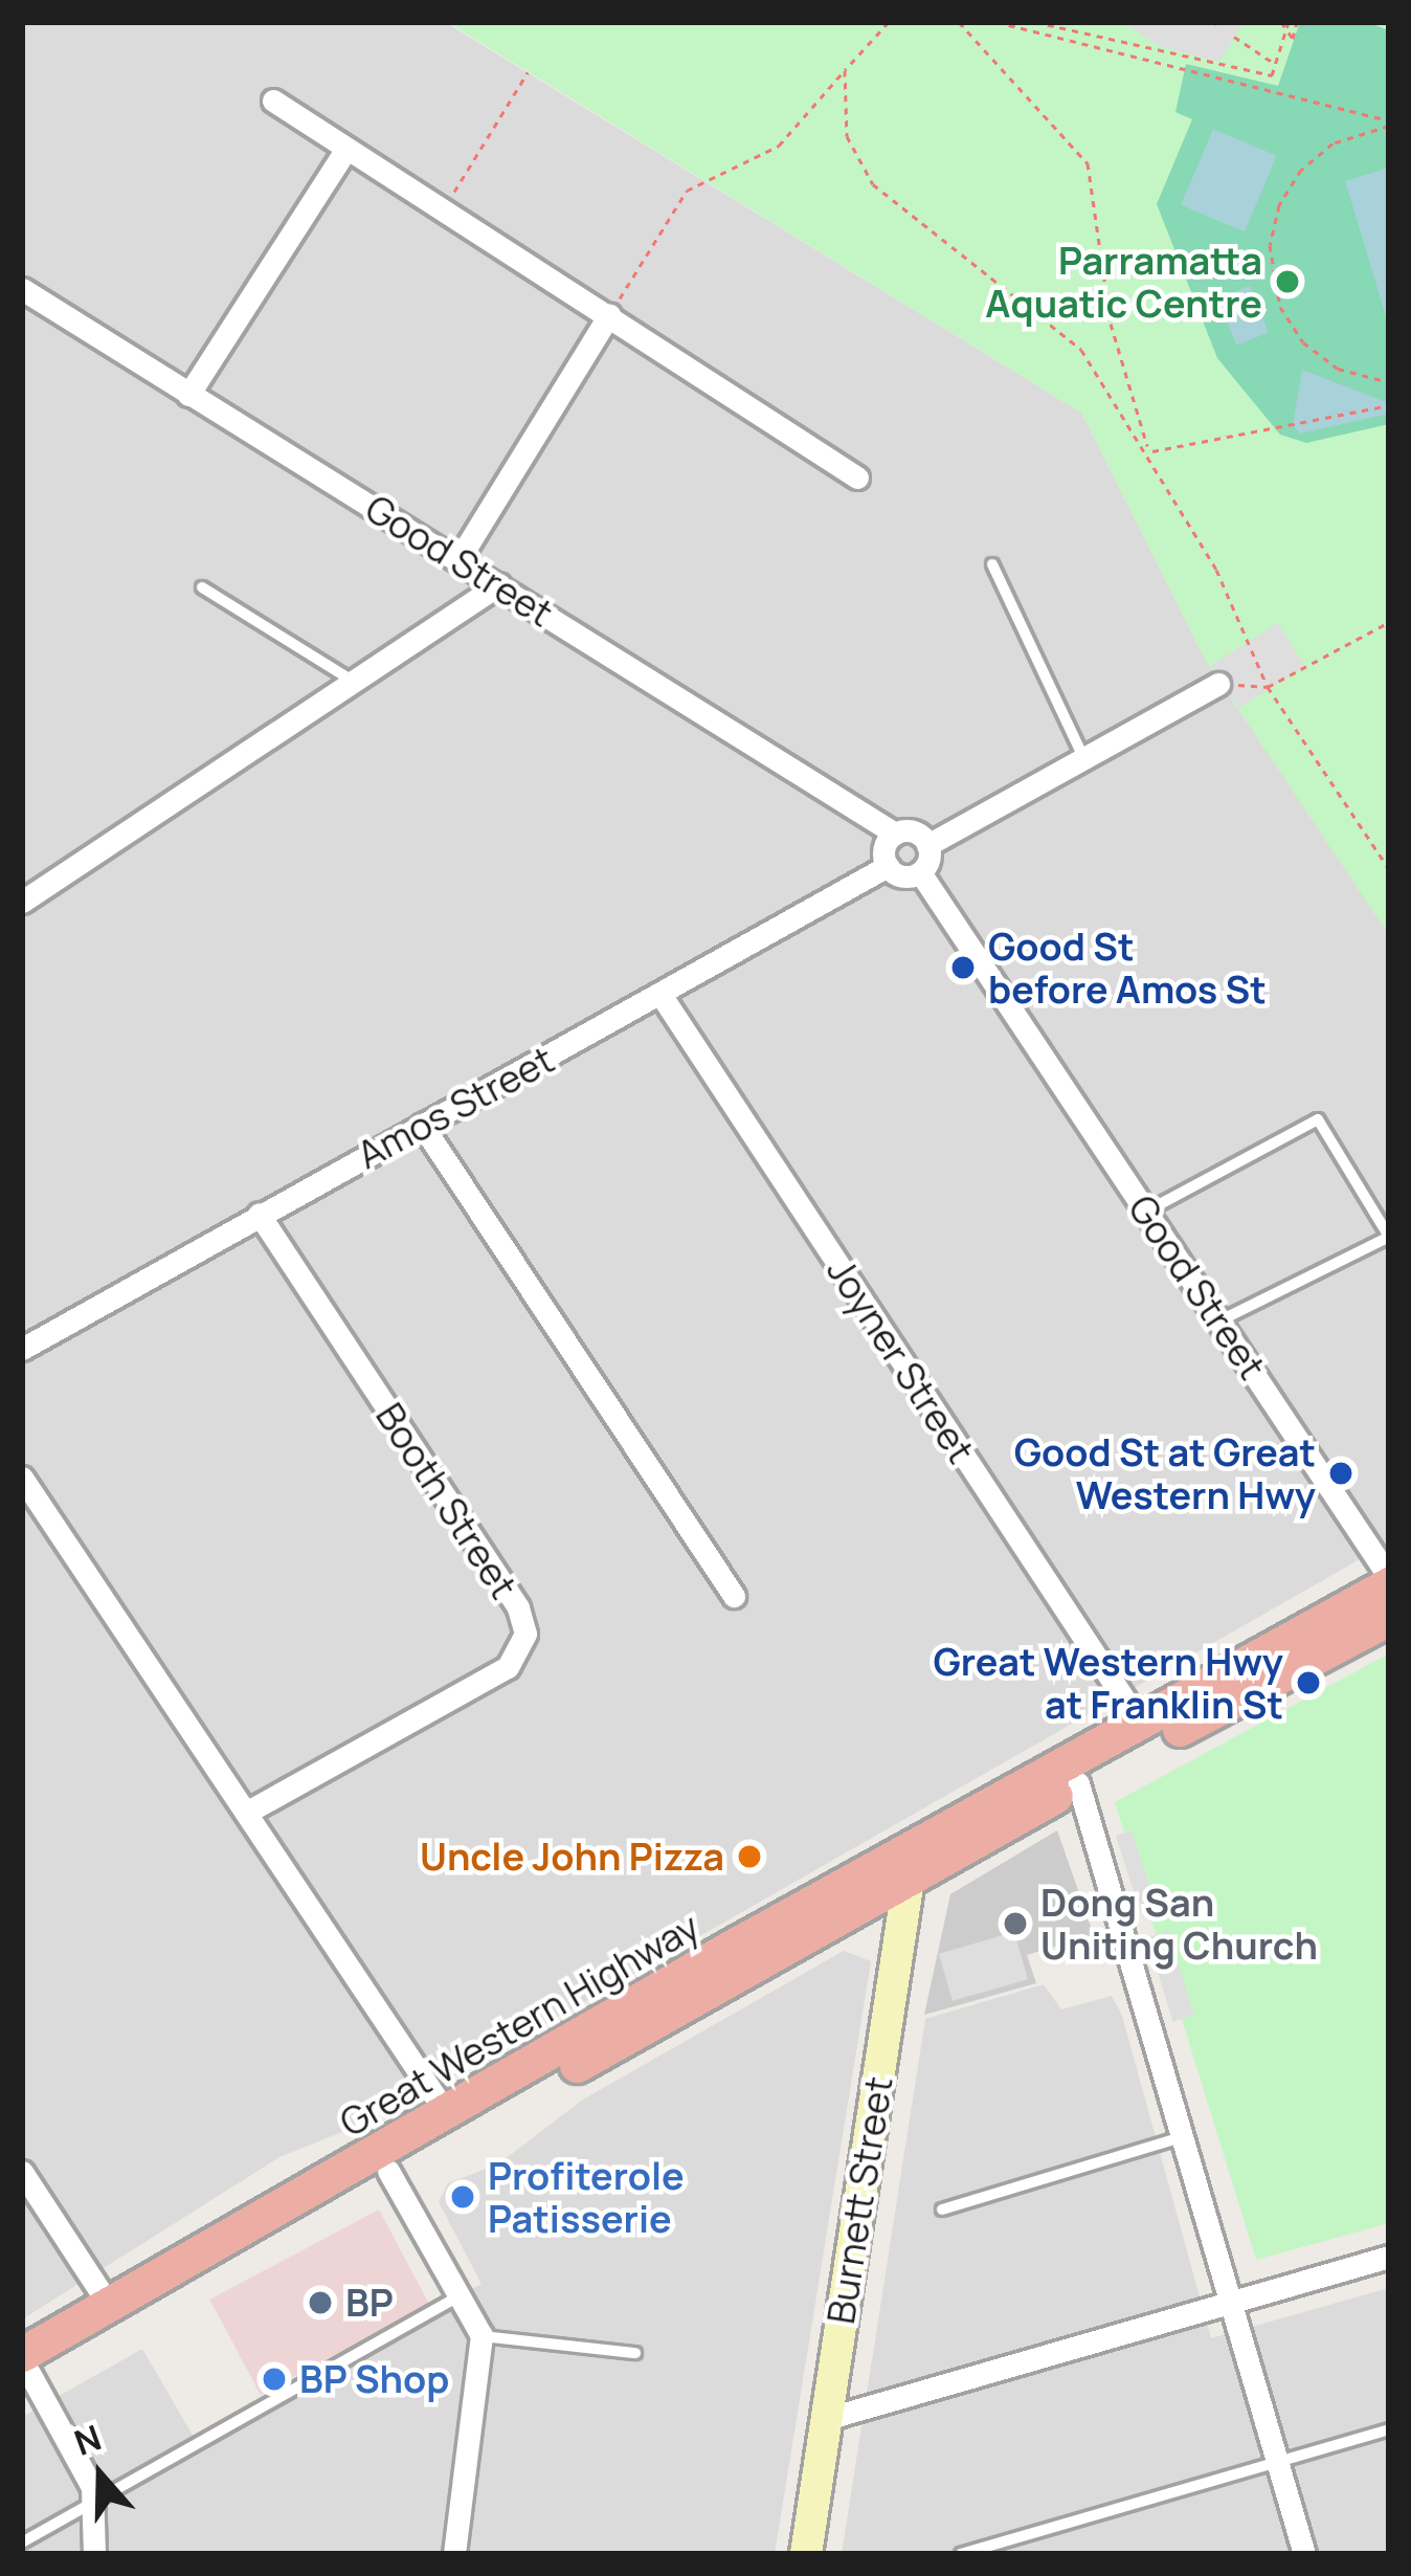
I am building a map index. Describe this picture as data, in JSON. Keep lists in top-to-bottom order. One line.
{"streets":{"highway":["Great Western Highway"],"main road":["Burnett Street"],"street":["Good Street","Amos Street","Joyner Street","Booth Street"]},"crossings":[["Good Street","Amos Street"],["Good Street","Great Western Highway"],["Amos Street","Joyner Street"],["Amos Street","Booth Street"],["Joyner Street","Great Western Highway"],["Great Western Highway","Burnett Street"]],"places":["Parramatta Aquatic Centre","Good St before Amos St","Good St at Great Western Hwy","Great Western Hwy at Franklin St","Uncle John Pizza","Dong San Uniting Church","Profiterole Patisserie","BP","BP Shop"],"north":"top"}
